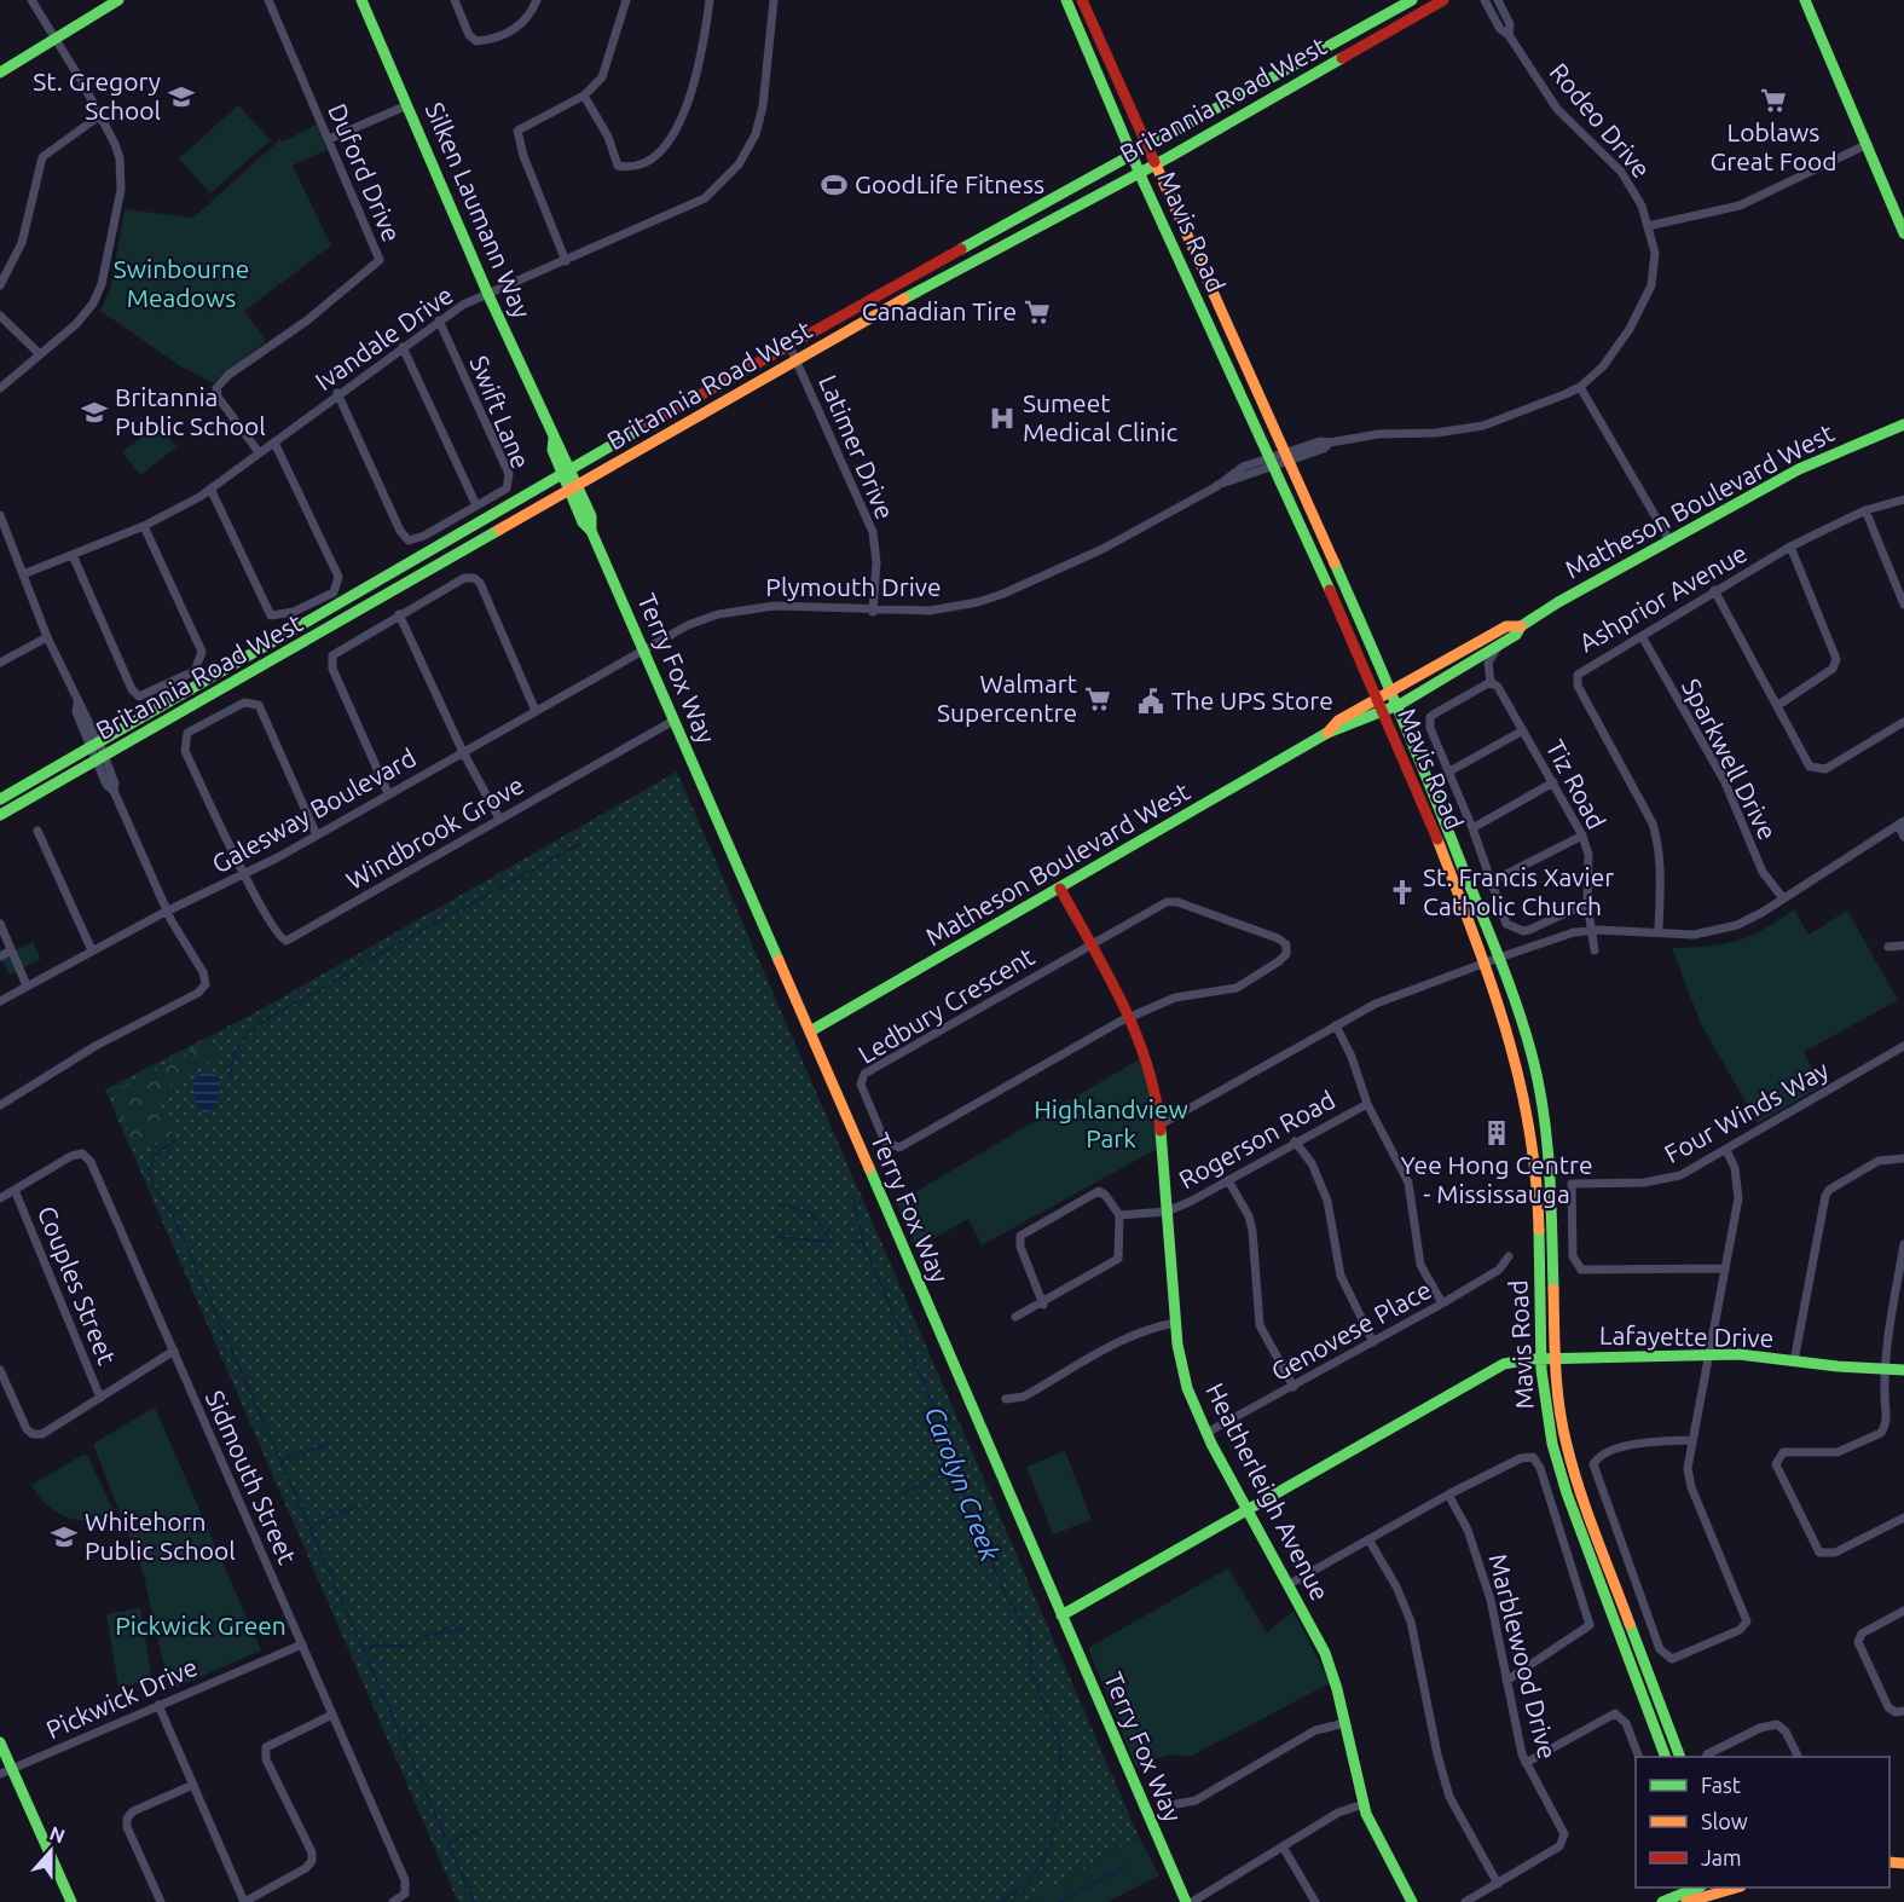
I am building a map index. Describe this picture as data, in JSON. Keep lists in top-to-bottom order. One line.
{"streets":{"main road":["Britannia Road West","Silken Laumann Way","Mavis Road","Matheson Boulevard West","Terry Fox Way","Lafayette Drive","Heatherleigh Avenue"],"street":["Rodeo Drive","Duford Drive","Ivandale Drive","Swift Lane","Latimer Drive","Plymouth Drive","Ashprior Avenue","Sparkwell Drive","Tiz Road","Galesway Boulevard","Windbrook Grove","Ledbury Crescent","Four Winds Way","Rogerson Road","Couples Street","Genovese Place","Sidmouth Street","Marblewood Drive","Pickwick Drive"]},"crossings":[["Britannia Road West","Silken Laumann Way"],["Britannia Road West","Mavis Road"],["Britannia Road West","Latimer Drive"],["Britannia Road West","Terry Fox Way"],["Rodeo Drive","Mavis Road"],["Rodeo Drive","Plymouth Drive"],["Duford Drive","Ivandale Drive"],["Silken Laumann Way","Ivandale Drive"],["Silken Laumann Way","Terry Fox Way"],["Mavis Road","Matheson Boulevard West"],["Mavis Road","Plymouth Drive"],["Mavis Road","Lafayette Drive"],["Ivandale Drive","Swift Lane"],["Latimer Drive","Plymouth Drive"],["Matheson Boulevard West","Terry Fox Way"],["Matheson Boulevard West","Heatherleigh Avenue"],["Plymouth Drive","Terry Fox Way"],["Plymouth Drive","Galesway Boulevard"],["Ashprior Avenue","Sparkwell Drive"],["Terry Fox Way","Galesway Boulevard"],["Terry Fox Way","Windbrook Grove"],["Terry Fox Way","Lafayette Drive"],["Galesway Boulevard","Windbrook Grove"],["Ledbury Crescent","Heatherleigh Avenue"],["Rogerson Road","Heatherleigh Avenue"],["Couples Street","Sidmouth Street"],["Genovese Place","Heatherleigh Avenue"],["Lafayette Drive","Heatherleigh Avenue"],["Sidmouth Street","Pickwick Drive"]],"water":["Carolyn Creek"],"parks":["Swinbourne Meadows","Highlandview Park","Pickwick Green"],"places":{"school or university":["St. Gregory School","Britannia Public School","Whitehorn Public School"],"supermarket":["Loblaws Great Food","Canadian Tire","Walmart Supercentre"],"sports":["GoodLife Fitness"],"hospital":["Sumeet Medical Clinic"],"public building":["The UPS Store"],"church":["St. Francis Xavier Catholic Church"],"building":["Yee Hong Centre - Mississauga"]},"legend":["Fast","Slow","Jam"],"north":"top"}
